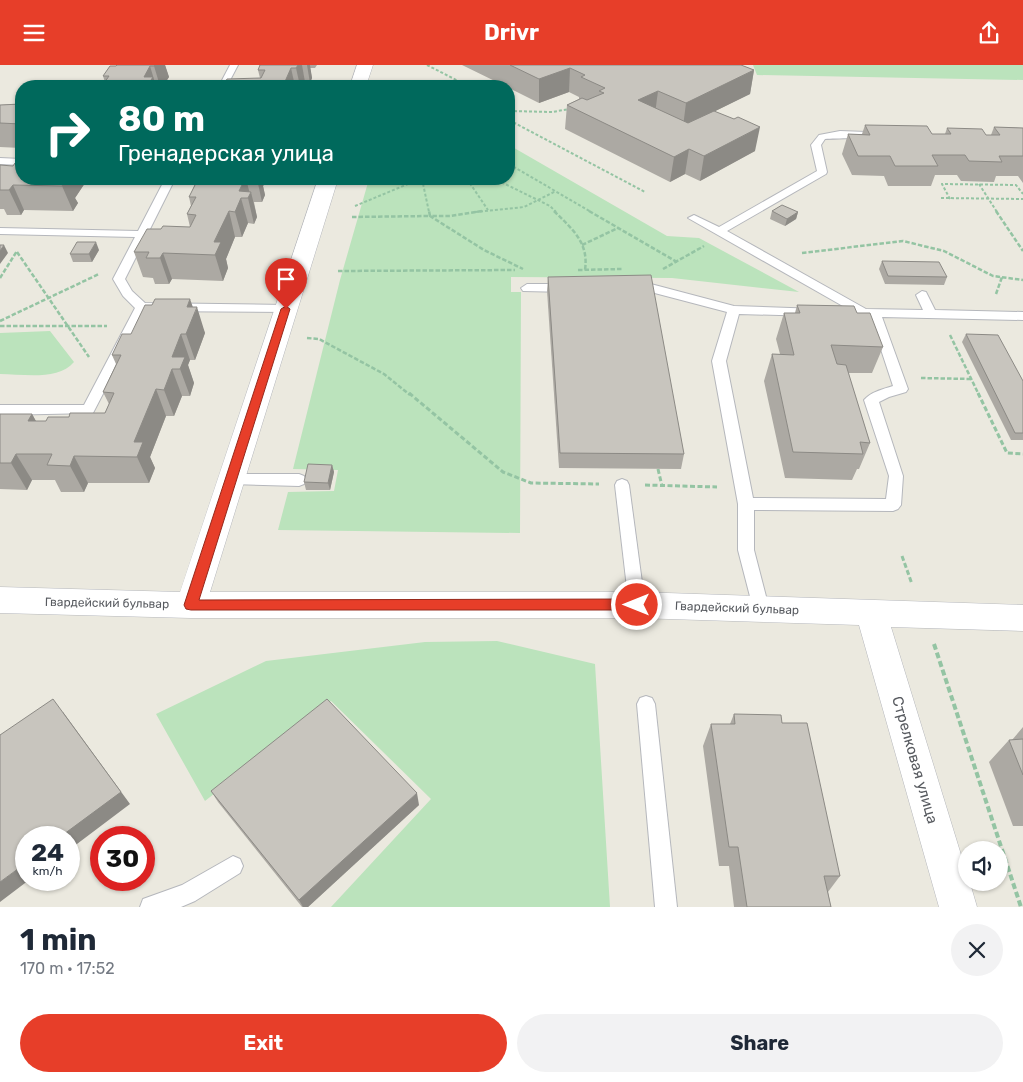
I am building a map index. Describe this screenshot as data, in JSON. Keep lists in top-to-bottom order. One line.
{"streets":{"street":["Гвардейский бульвар","Стрелковая улица"]},"crossings":[["Гвардейский бульвар","Стрелковая улица"]],"page":{"header":"Drivr","turn":["80 m","Гренадерская улица"],"speed":"24 km/h","limit":"30","heading":["1 min","170 m · 17:52"],"buttons":["Exit","Share"]}}
